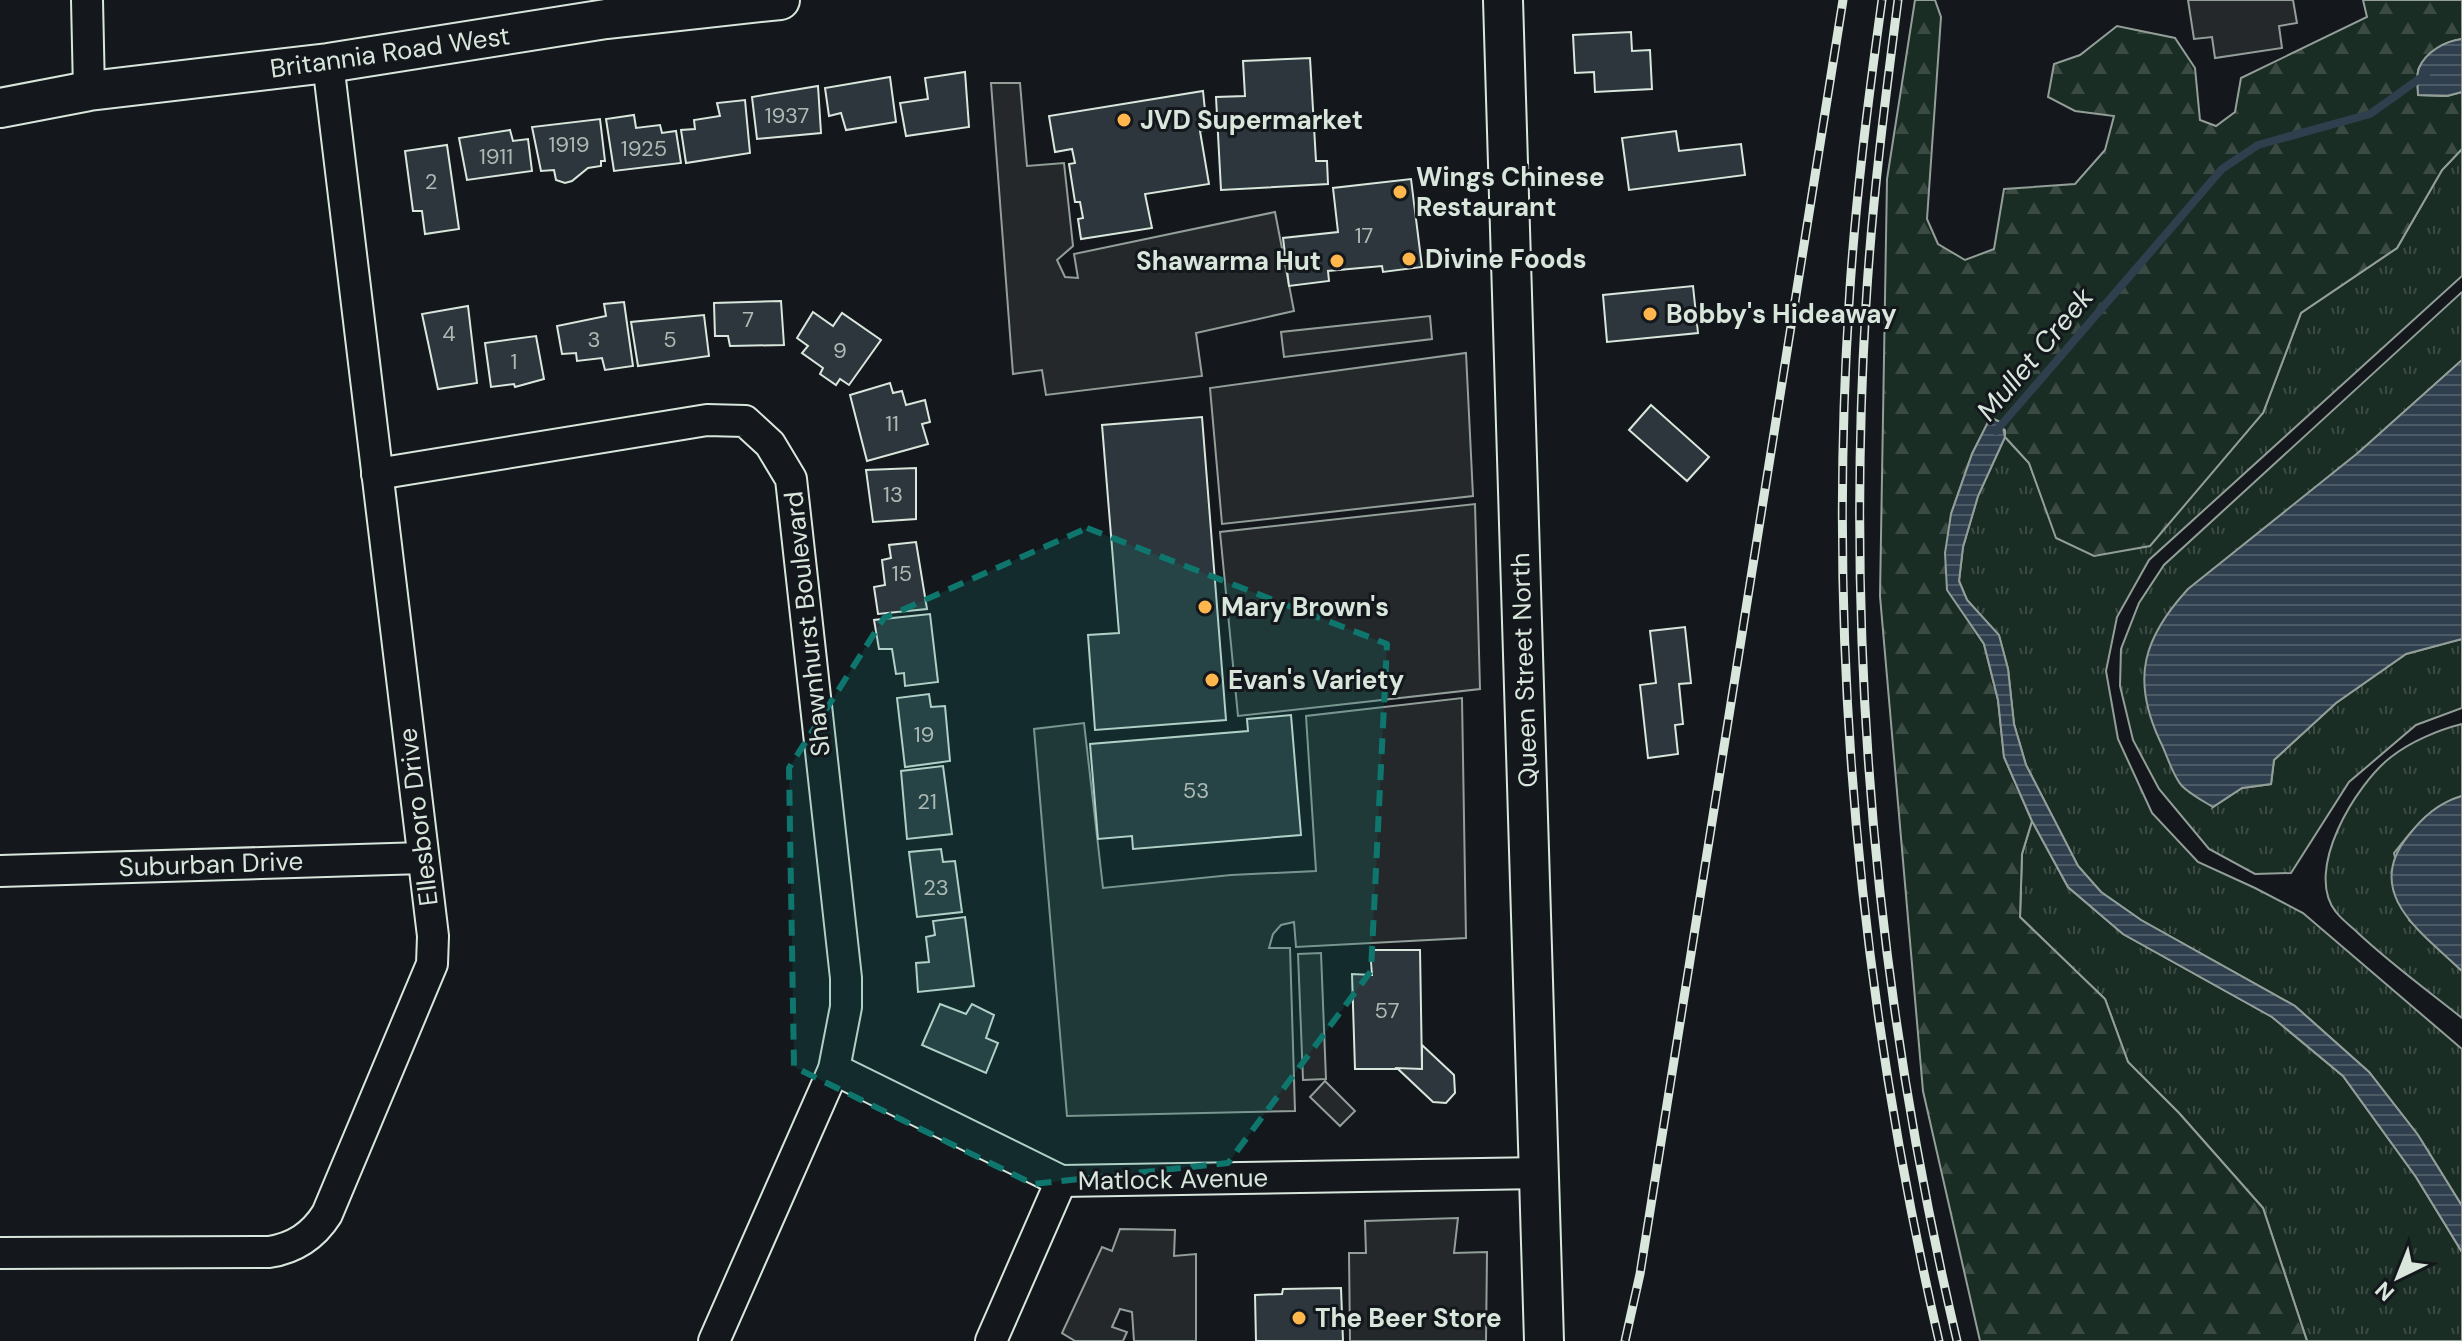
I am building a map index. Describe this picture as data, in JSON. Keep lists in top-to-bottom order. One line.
{"streets":{"main road":["Britannia Road West","Queen Street North"],"street":["Shawnhurst Boulevard","Ellesboro Drive","Suburban Drive","Matlock Avenue"]},"crossings":[["Britannia Road West","Ellesboro Drive"],["Shawnhurst Boulevard","Ellesboro Drive"],["Shawnhurst Boulevard","Matlock Avenue"],["Queen Street North","Matlock Avenue"],["Ellesboro Drive","Suburban Drive"]],"water":["Mullet Creek"],"places":["JVD Supermarket","Wings Chinese Restaurant","Divine Foods","Shawarma Hut","Bobby's Hideaway","Mary Brown's","Evan's Variety","The Beer Store"],"house_numbers":["1937","1919","1925","1911","2","17","7","4","3","5","9","1","11","13","15","19","53","21","23","57"],"north":"bottom left"}
